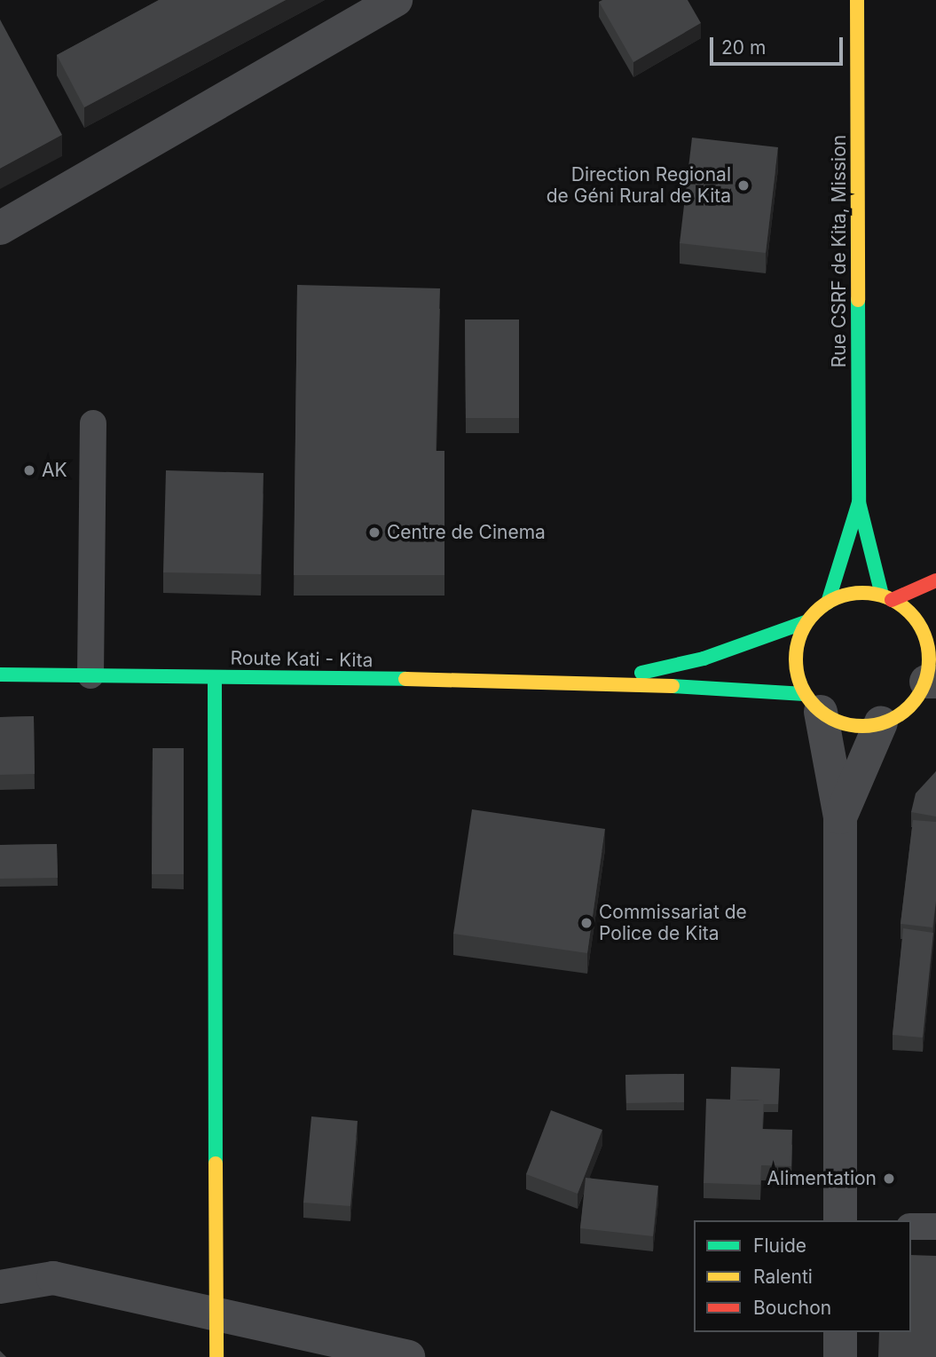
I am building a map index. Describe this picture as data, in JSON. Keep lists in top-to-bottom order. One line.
{"streets":{"main road":["Rue CSRF de Kita, Mission","Route Kati - Kita"]},"places":["Direction Regional de Géni Rural de Kita","AK","Centre de Cinema","Commissariat de Police de Kita","Alimentation"],"legend":["Fluide","Ralenti","Bouchon"],"scale_bar":"20 m"}
